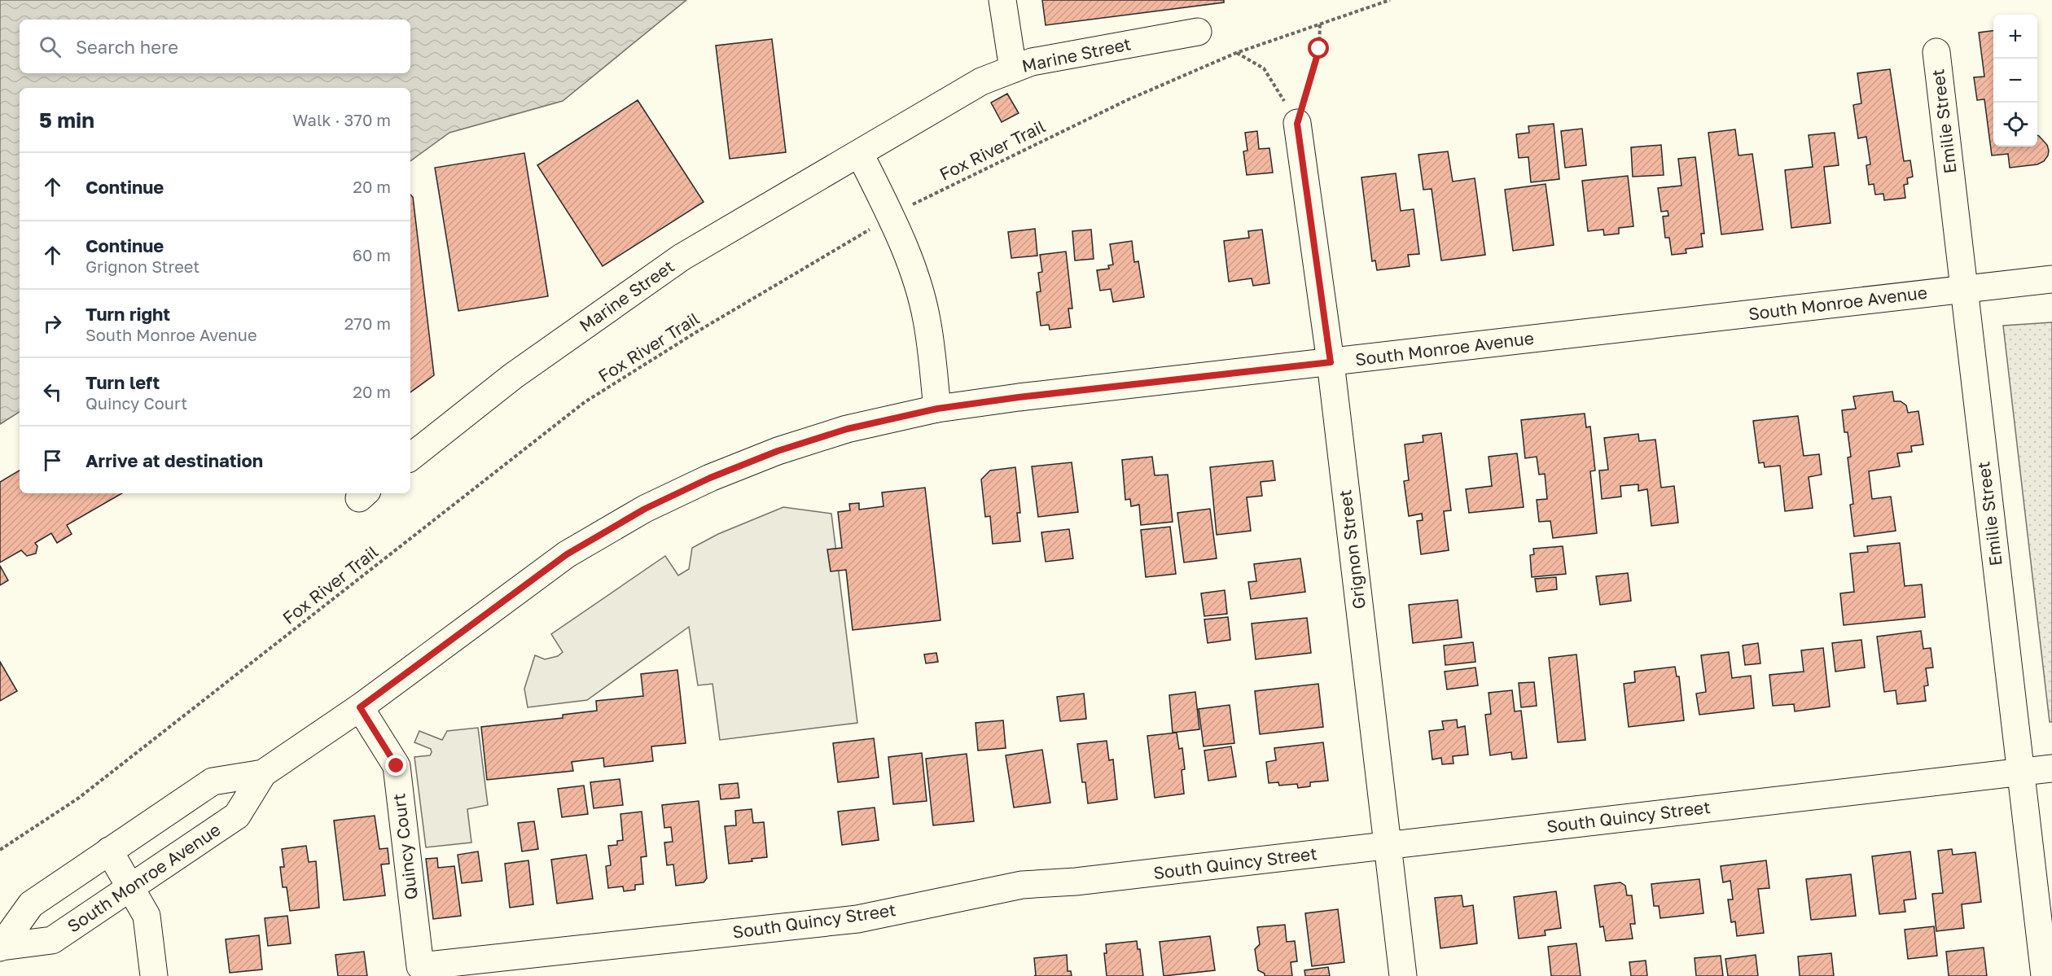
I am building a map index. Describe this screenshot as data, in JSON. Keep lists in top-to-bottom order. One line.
{"streets":{"street":["Marine Street","Emilie Street","South Monroe Avenue","Grignon Street","South Quincy Street","Quincy Court"],"path":["Fox River Trail"]},"crossings":[["Emilie Street","South Monroe Avenue"],["Emilie Street","South Quincy Street"],["South Monroe Avenue","Grignon Street"],["South Monroe Avenue","Quincy Court"],["Grignon Street","South Quincy Street"],["South Quincy Street","Quincy Court"]],"page":{"map_buttons":["+","−"],"search":"Search here","heading":["5 min","Walk · 370 m"],"list":[["Continue","20 m"],["Continue","Grignon Street","60 m"],["Turn right","South Monroe Avenue","270 m"],["Turn left","Quincy Court","20 m"],"Arrive at destination"]}}
